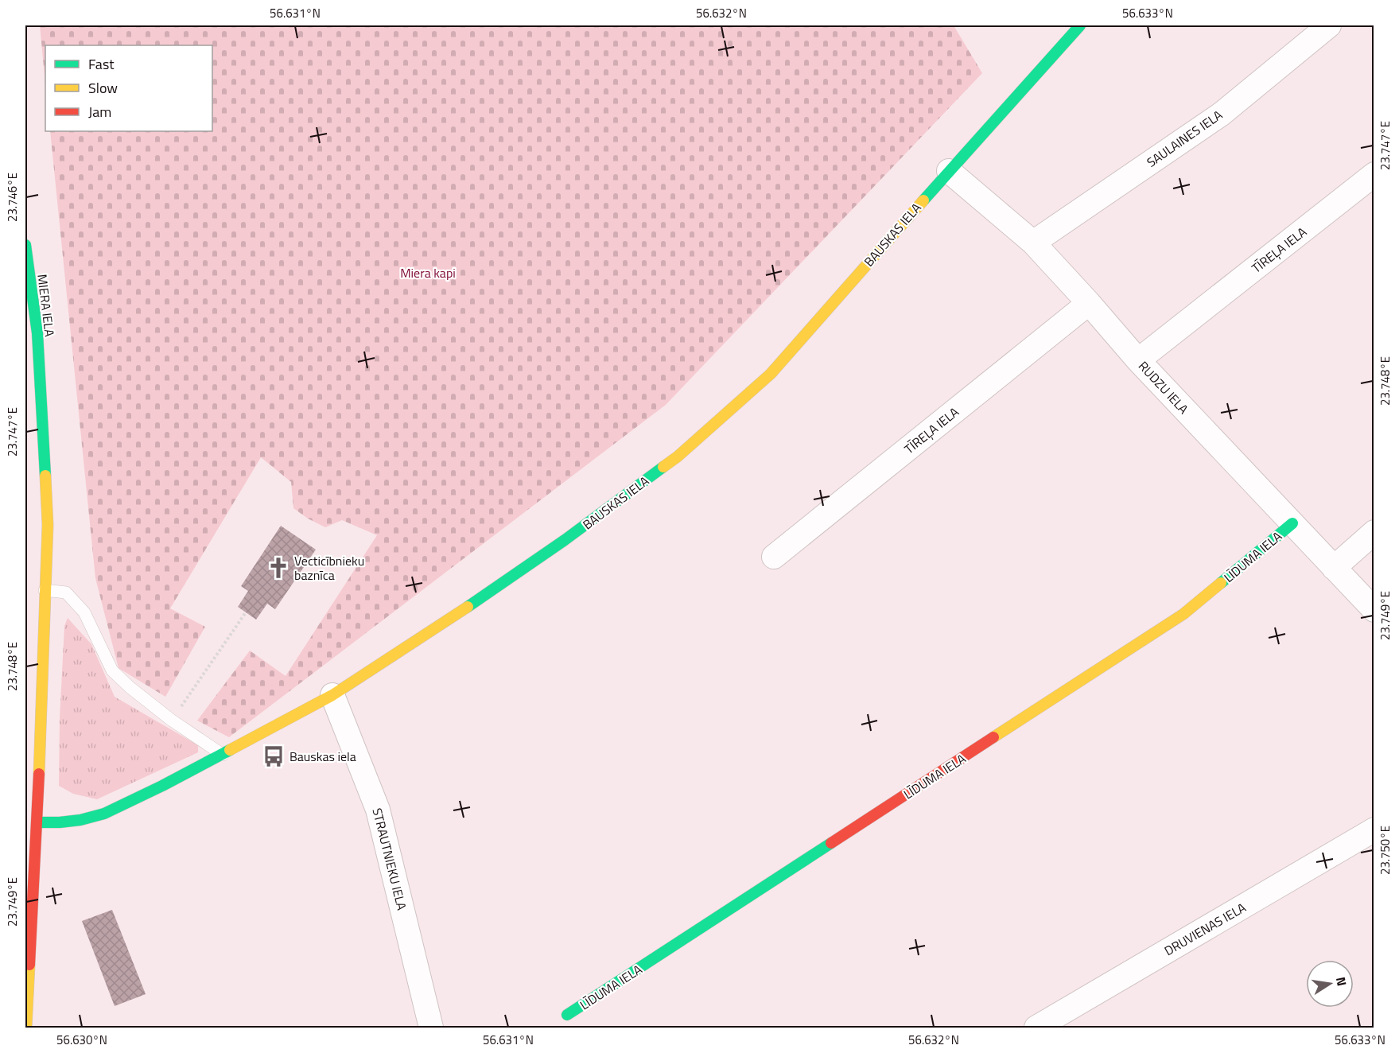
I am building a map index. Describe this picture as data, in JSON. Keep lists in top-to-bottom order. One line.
{"streets":{"main road":["BAUSKAS IELA","MIERA IELA","LĪDUMA IELA"],"street":["SAULAINES IELA","TĪREĻA IELA","RUDZU IELA","STRAUTNIEKU IELA","DRUVIENAS IELA"]},"crossings":[["SAULAINES IELA","RUDZU IELA"],["BAUSKAS IELA","MIERA IELA"],["BAUSKAS IELA","RUDZU IELA"],["BAUSKAS IELA","STRAUTNIEKU IELA"],["TĪREĻA IELA","RUDZU IELA"],["RUDZU IELA","LĪDUMA IELA"]],"parks":["Miera kapi"],"places":{"church":["Vecticībnieku baznīca"],"bus stop":["Bauskas iela"]},"legend":["Fast","Slow","Jam"],"north":"right","coordinates":["56.631°N","56.632°N","56.633°N","23.747°E","23.746°E","23.748°E","23.749°E","23.750°E","56.630°N"]}
